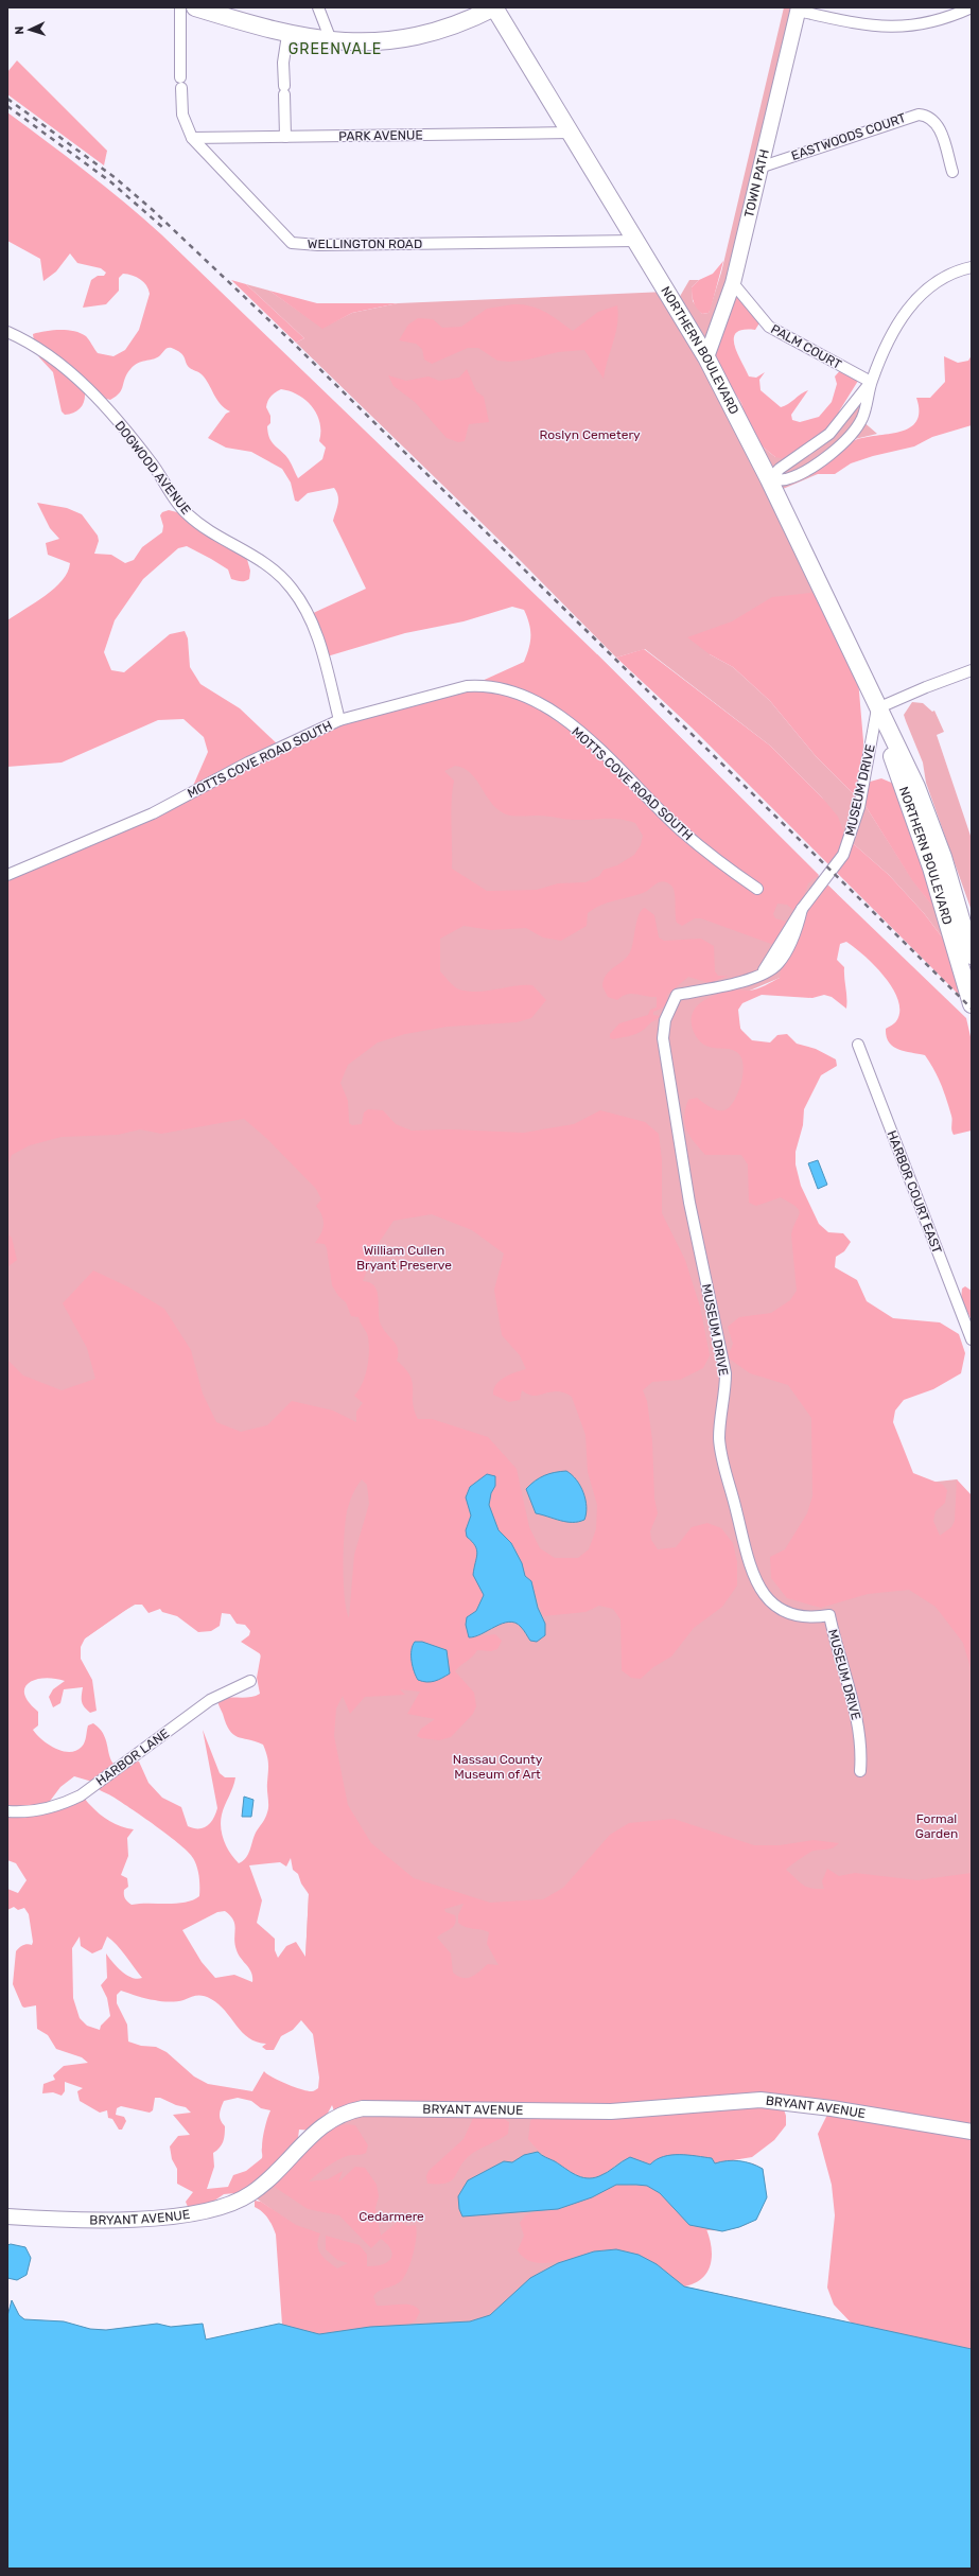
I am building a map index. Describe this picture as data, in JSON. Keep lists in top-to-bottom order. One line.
{"streets":{"main road":["TOWN PATH","NORTHERN BOULEVARD","BRYANT AVENUE"],"street":["PARK AVENUE","EASTWOODS COURT","WELLINGTON ROAD","PALM COURT","DOGWOOD AVENUE","MOTTS COVE ROAD SOUTH","MUSEUM DRIVE","HARBOR COURT EAST","HARBOR LANE"]},"crossings":[["PARK AVENUE","WELLINGTON ROAD"],["PARK AVENUE","NORTHERN BOULEVARD"],["EASTWOODS COURT","TOWN PATH"],["TOWN PATH","PALM COURT"],["TOWN PATH","NORTHERN BOULEVARD"],["WELLINGTON ROAD","NORTHERN BOULEVARD"],["NORTHERN BOULEVARD","MUSEUM DRIVE"],["DOGWOOD AVENUE","MOTTS COVE ROAD SOUTH"]],"districts":["GREENVALE"],"parks":["Roslyn Cemetery","William Cullen Bryant Preserve","Nassau County Museum of Art","Formal Garden","Cedarmere"],"north":"left"}
